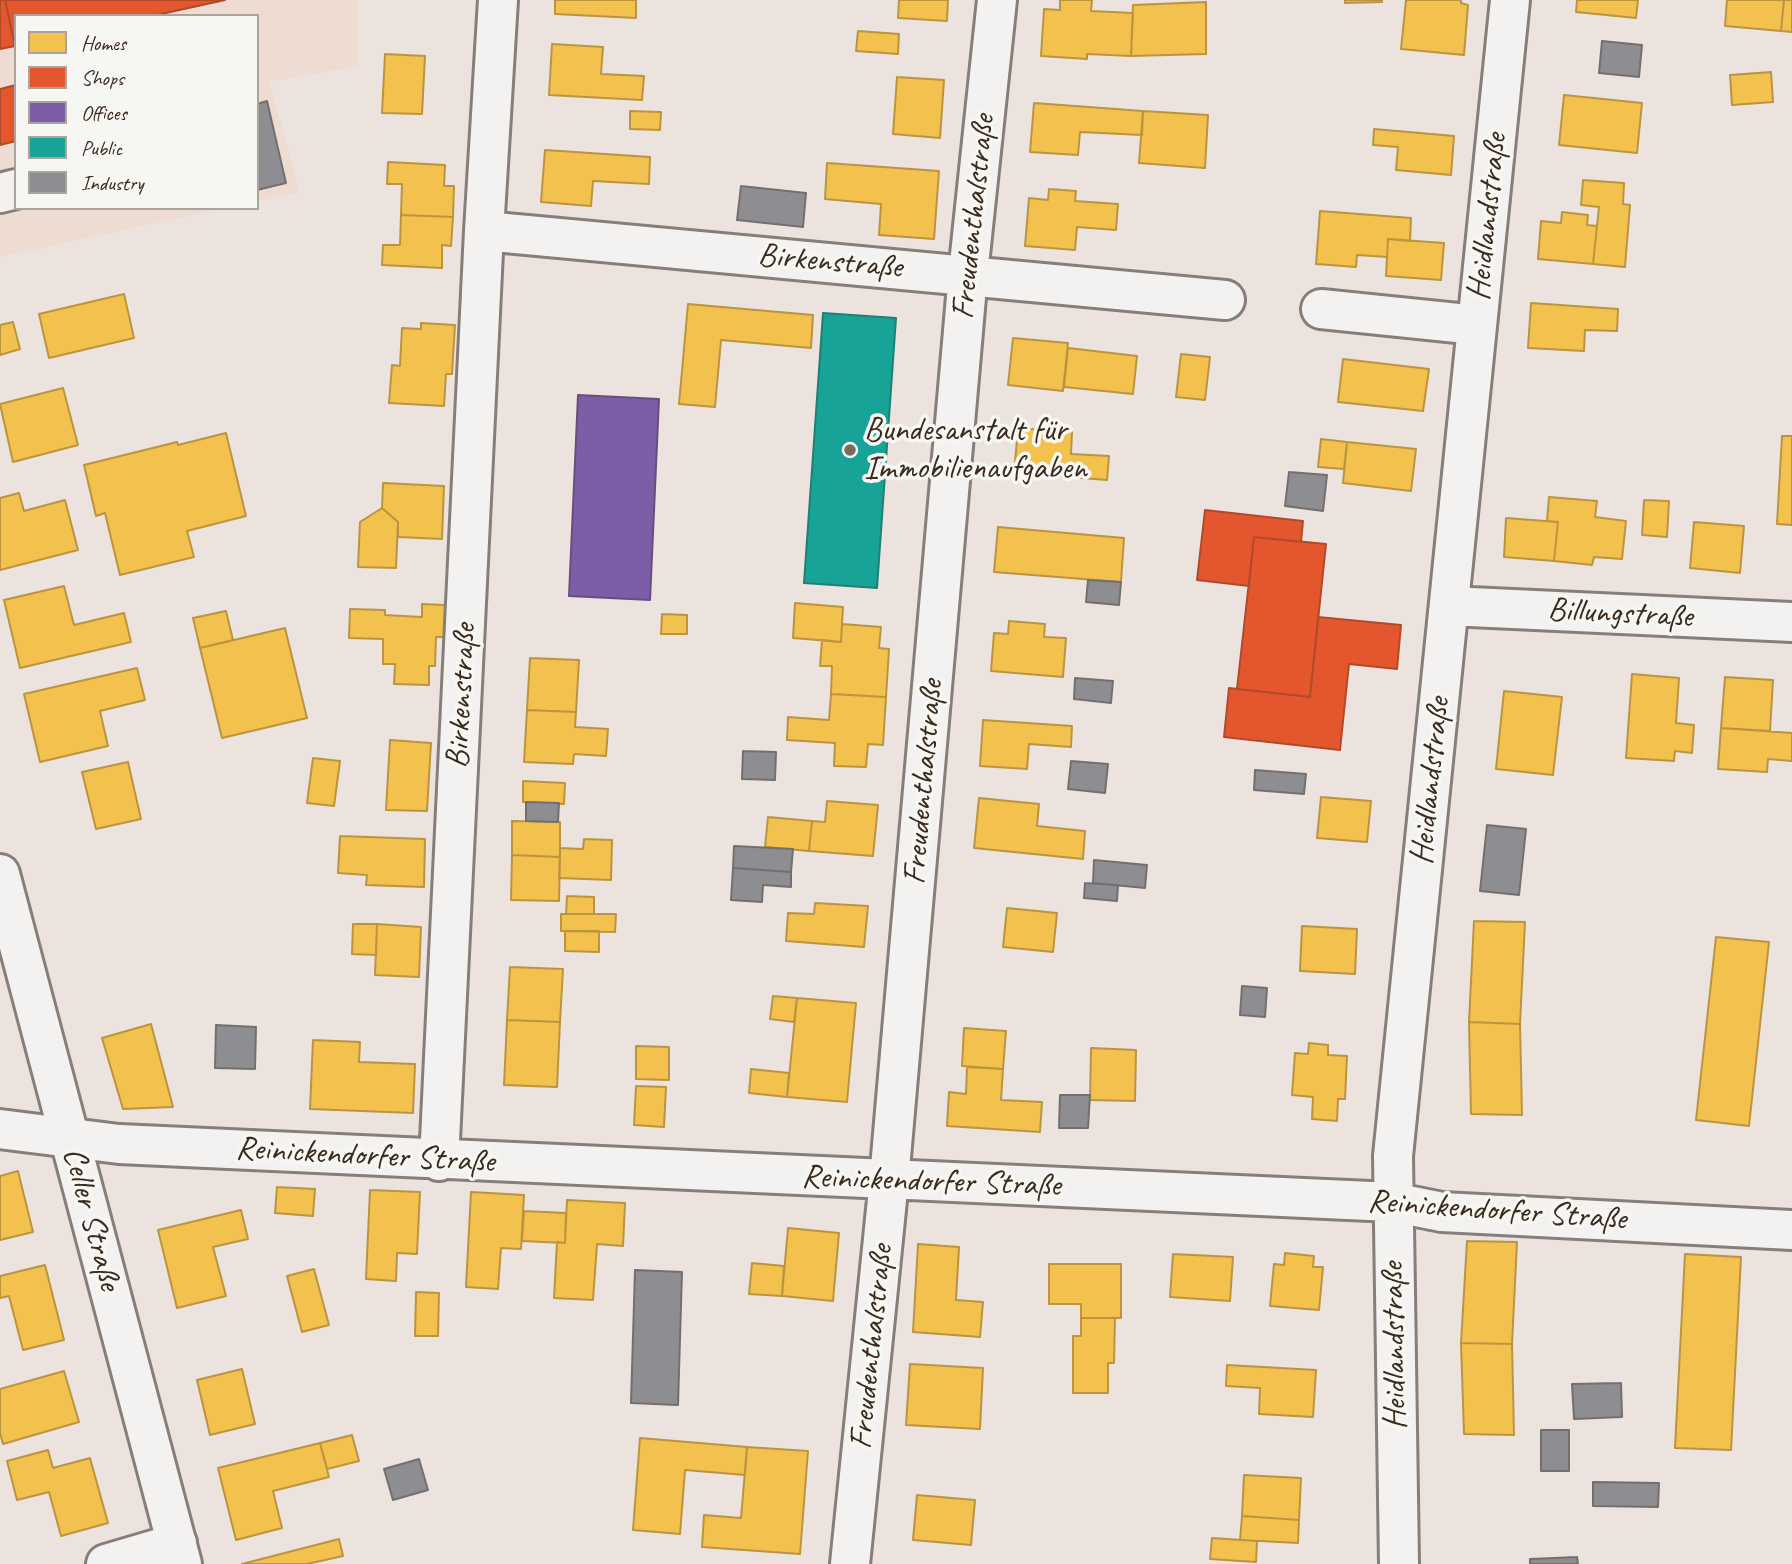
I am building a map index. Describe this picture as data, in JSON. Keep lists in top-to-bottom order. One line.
{"streets":{"street":["Freudenthalstraße","Heidlandstraße","Birkenstraße","Billungstraße","Reinickendorfer Straße","Celler Straße"]},"crossings":[["Freudenthalstraße","Birkenstraße"],["Freudenthalstraße","Reinickendorfer Straße"],["Heidlandstraße","Billungstraße"],["Heidlandstraße","Reinickendorfer Straße"],["Birkenstraße","Reinickendorfer Straße"],["Reinickendorfer Straße","Celler Straße"]],"places":["Bundesanstalt für Immobilienaufgaben"],"legend":["Homes","Shops","Offices","Public","Industry"]}
